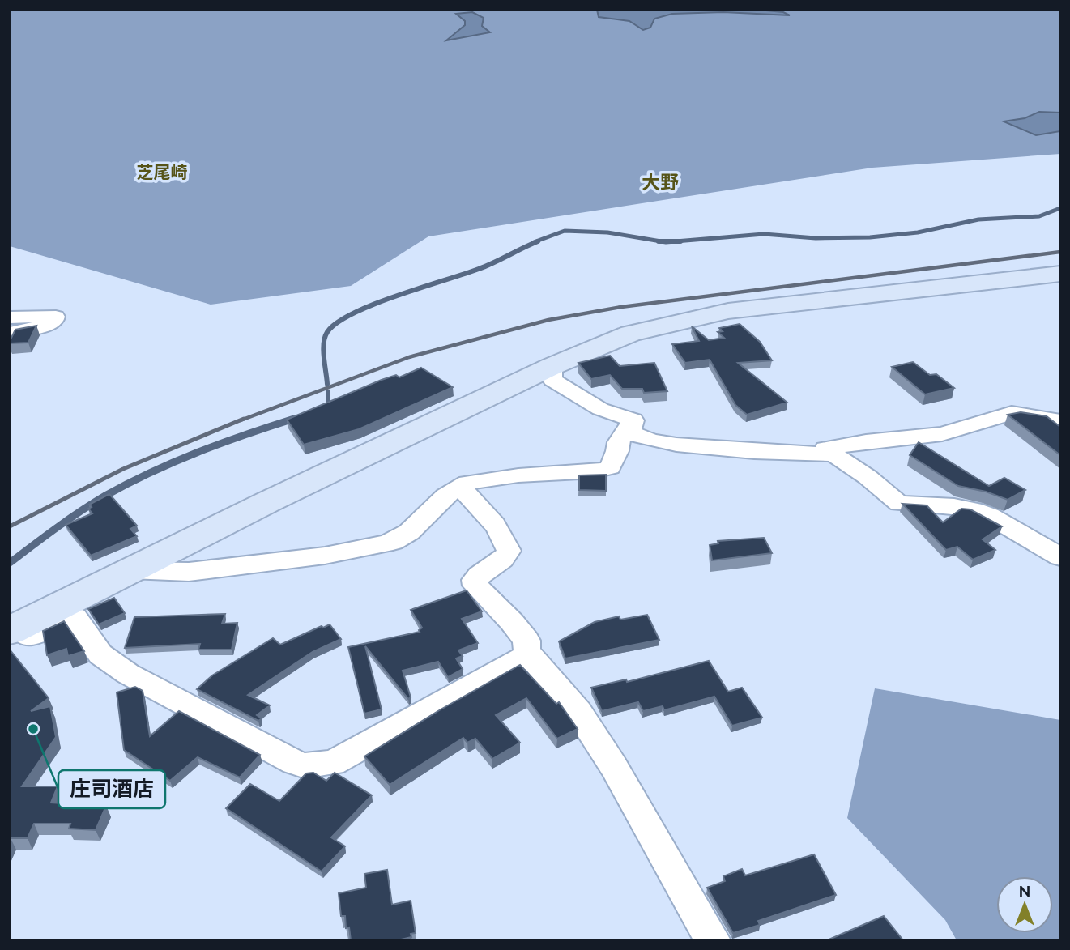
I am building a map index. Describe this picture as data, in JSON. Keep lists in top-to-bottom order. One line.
{"districts":["芝尾崎","大野"],"places":["庄司酒店"],"north":"top"}
